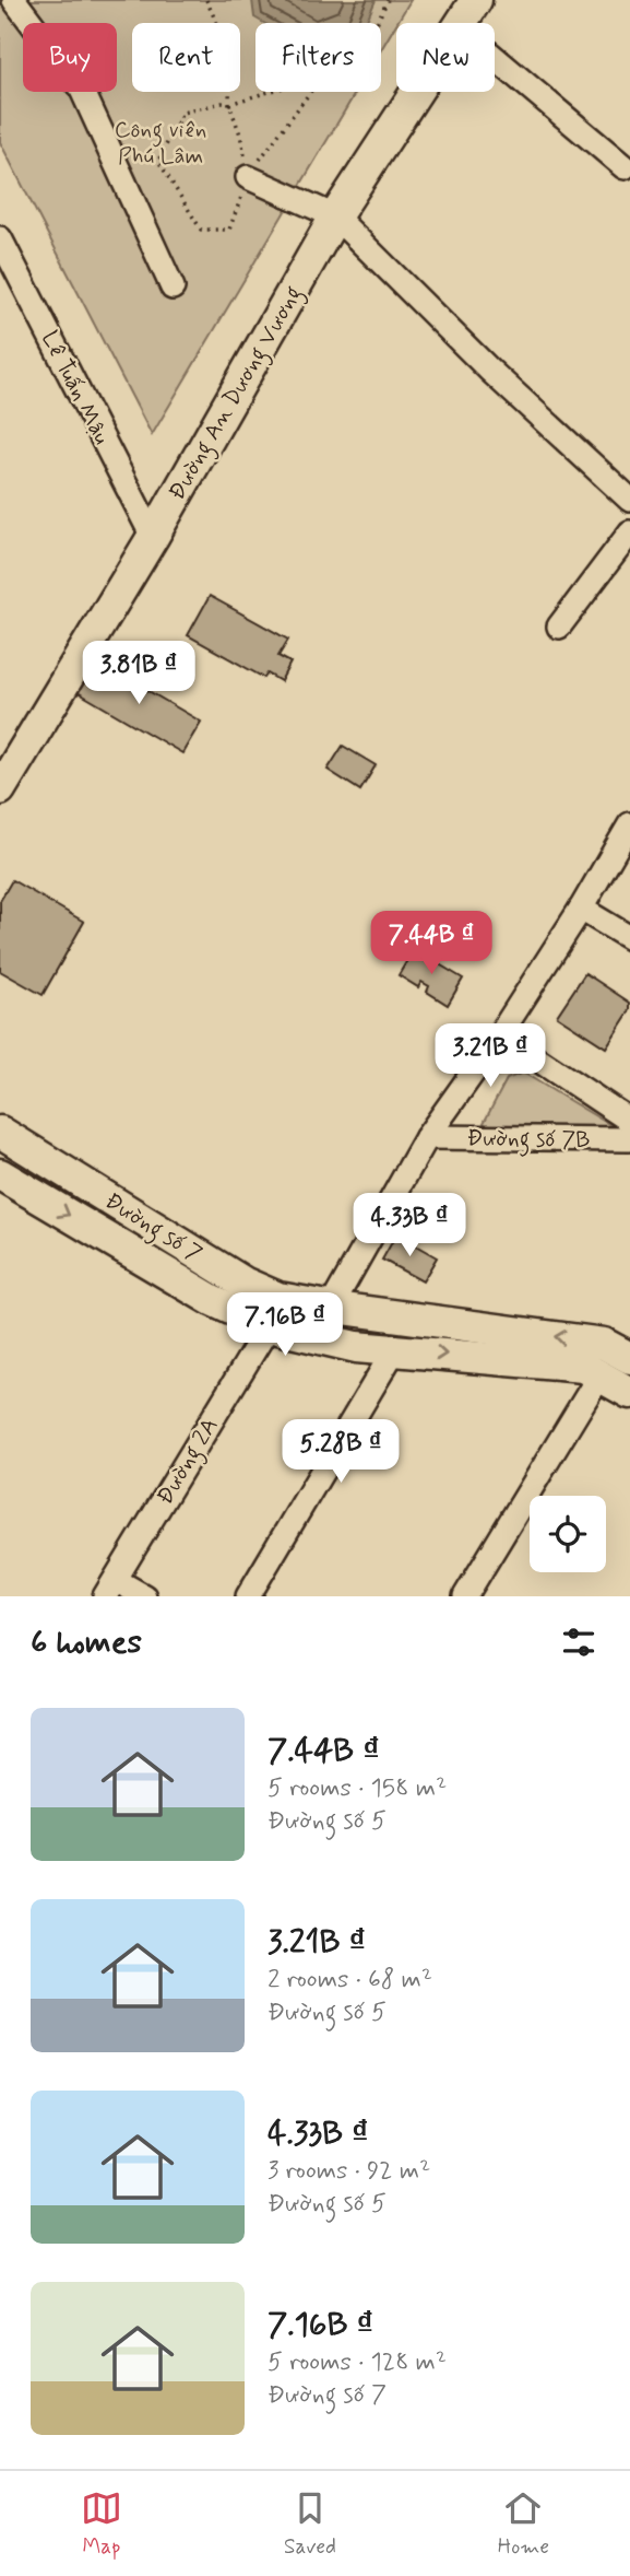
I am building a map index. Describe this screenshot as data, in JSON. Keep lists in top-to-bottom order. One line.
{"streets":{"main road":["Đường An Dương Vương","Đường số 7"],"street":["Lê Tuấn Mậu","Đường số 7B","Đường 2A"]},"crossings":[["Lê Tuấn Mậu","Đường An Dương Vương"],["Đường số 7","Đường 2A"]],"parks":["Công viên Phú Lâm"],"page":{"chip":["Buy","Rent","Filters","New"],"price":["3.81B ₫","7.44B ₫","3.21B ₫","4.33B ₫","7.16B ₫","5.28B ₫"],"heading":"6 homes","list":[{"name":"7.44B ₫","note":"5 rooms · 158 m² · Đường số 5"},{"name":"3.21B ₫","note":"2 rooms · 68 m² · Đường số 5"},{"name":"4.33B ₫","note":"3 rooms · 92 m² · Đường số 5"},{"name":"7.16B ₫","note":"5 rooms · 128 m² · Đường số 7"}],"tabs":["Map","Saved","Home"]}}
